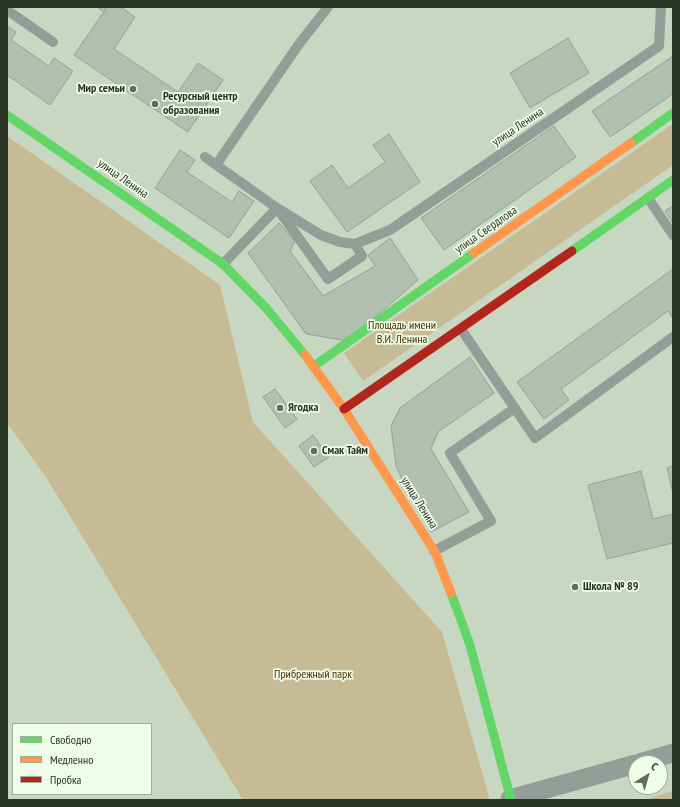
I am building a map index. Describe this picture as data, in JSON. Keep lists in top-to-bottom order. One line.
{"streets":{"street":["улица Ленина","улица Свердлова"]},"crossings":[["улица Ленина","улица Свердлова"]],"parks":["Площадь имени В.И. Ленина","Прибрежный парк"],"places":["Мир семьи","Ресурсный центр образования","Ягодка","Смак Тайм","Школа № 89"],"legend":["Свободно","Медленно","Пробка"],"north":"top right"}
